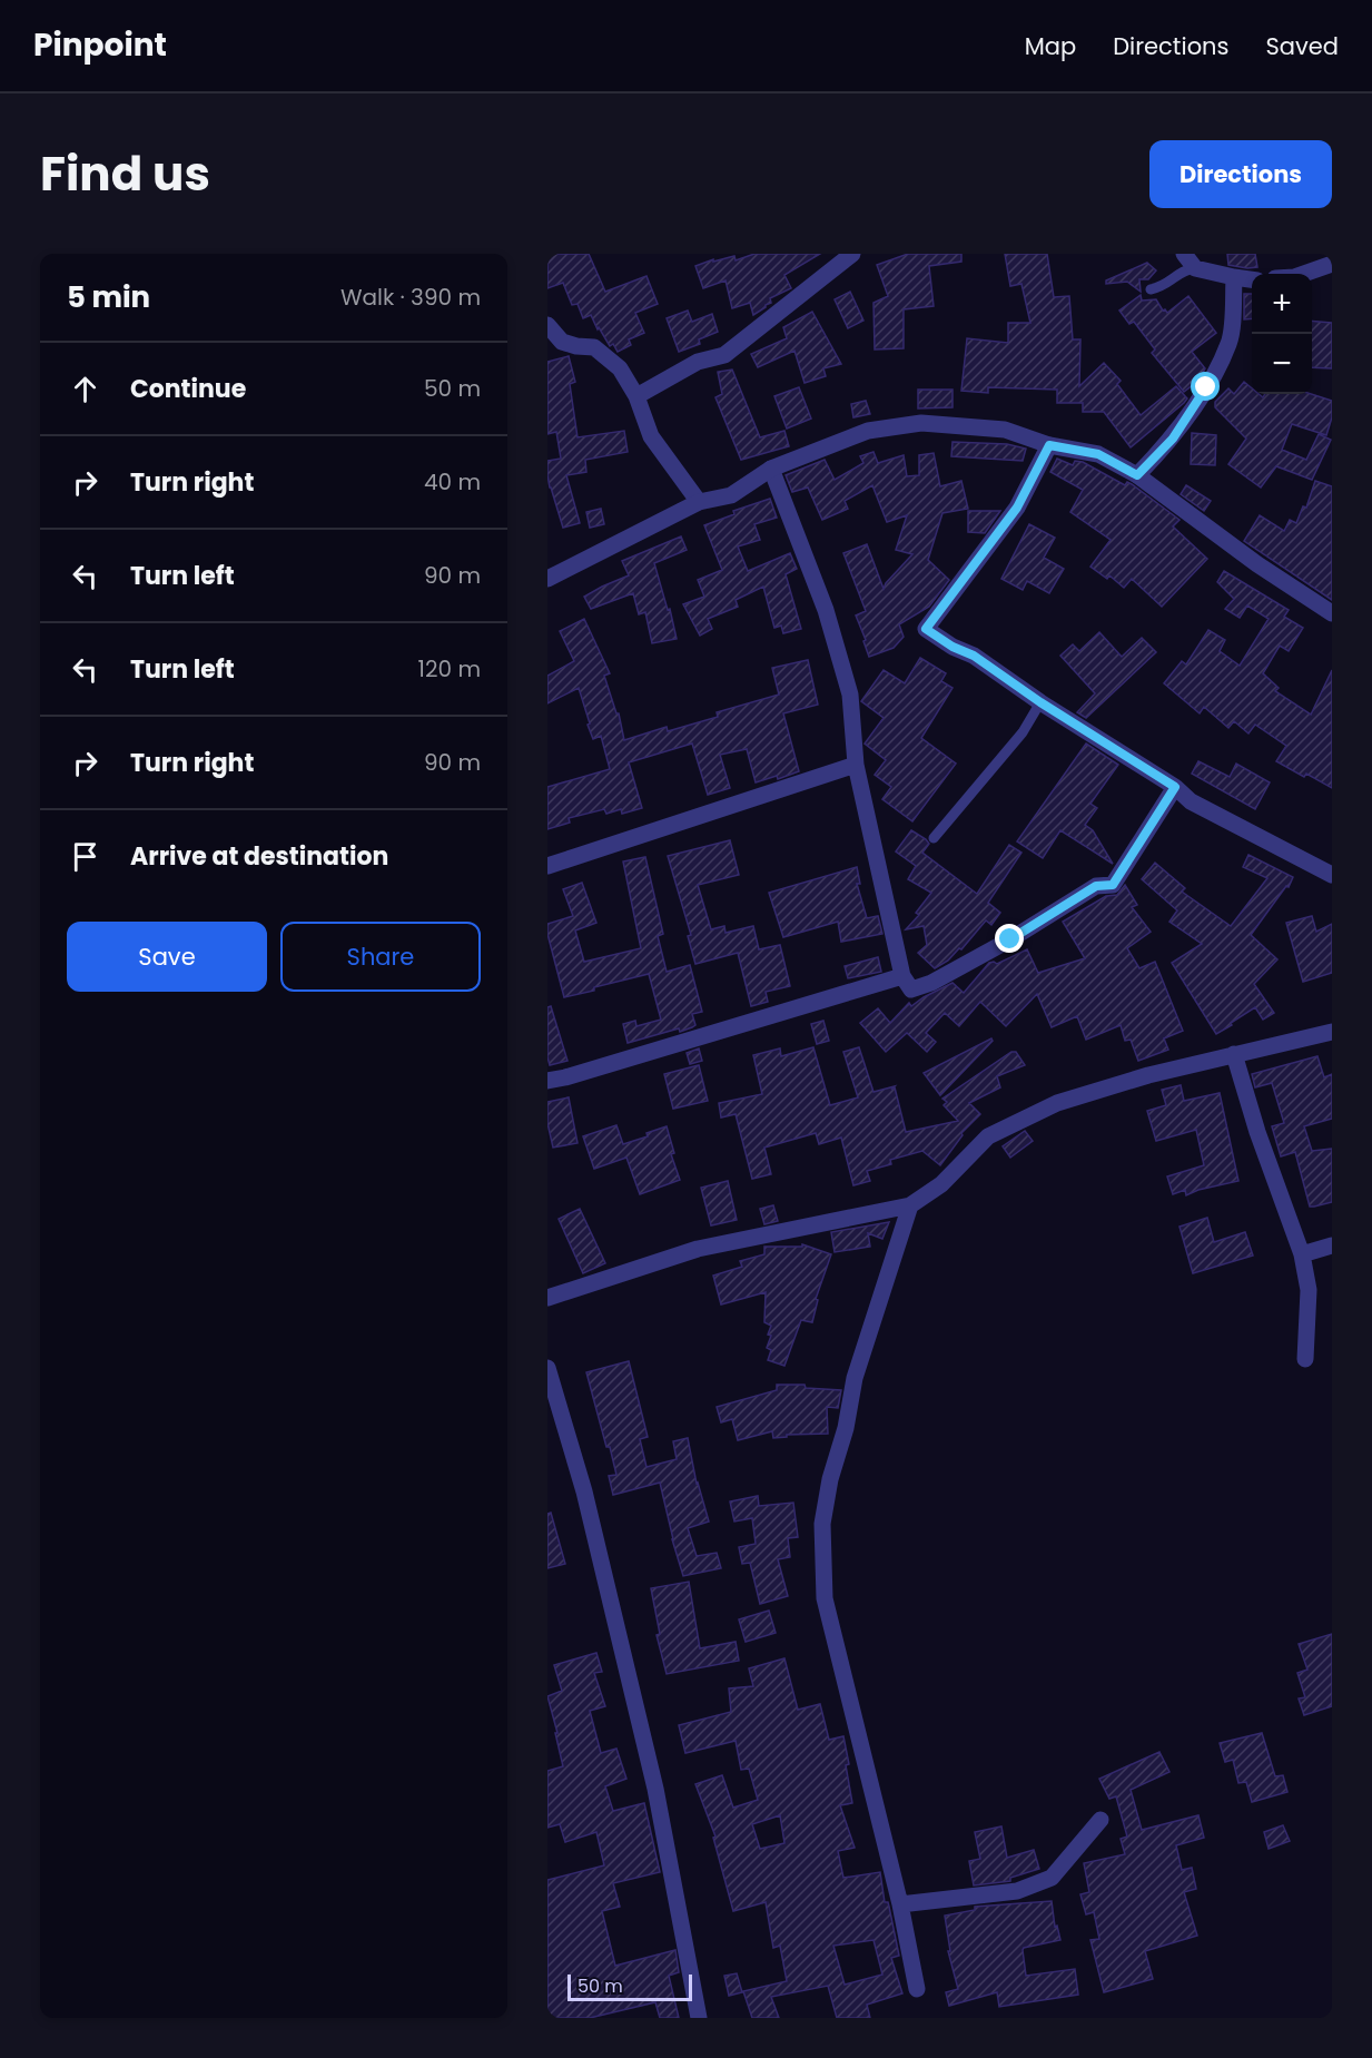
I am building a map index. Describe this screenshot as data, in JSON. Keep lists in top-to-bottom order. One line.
{"scale_bar":"50 m","page":{"header":"Pinpoint","nav":["Map","Directions","Saved"],"title":"Find us","buttons":["Directions",["Save","Share"]],"heading":["5 min","Walk · 390 m"],"map_buttons":["+","−"],"list":[["Continue","50 m"],["Turn right","40 m"],["Turn left","90 m"],["Turn left","120 m"],["Turn right","90 m"],"Arrive at destination"],"scale":"50 m"}}
